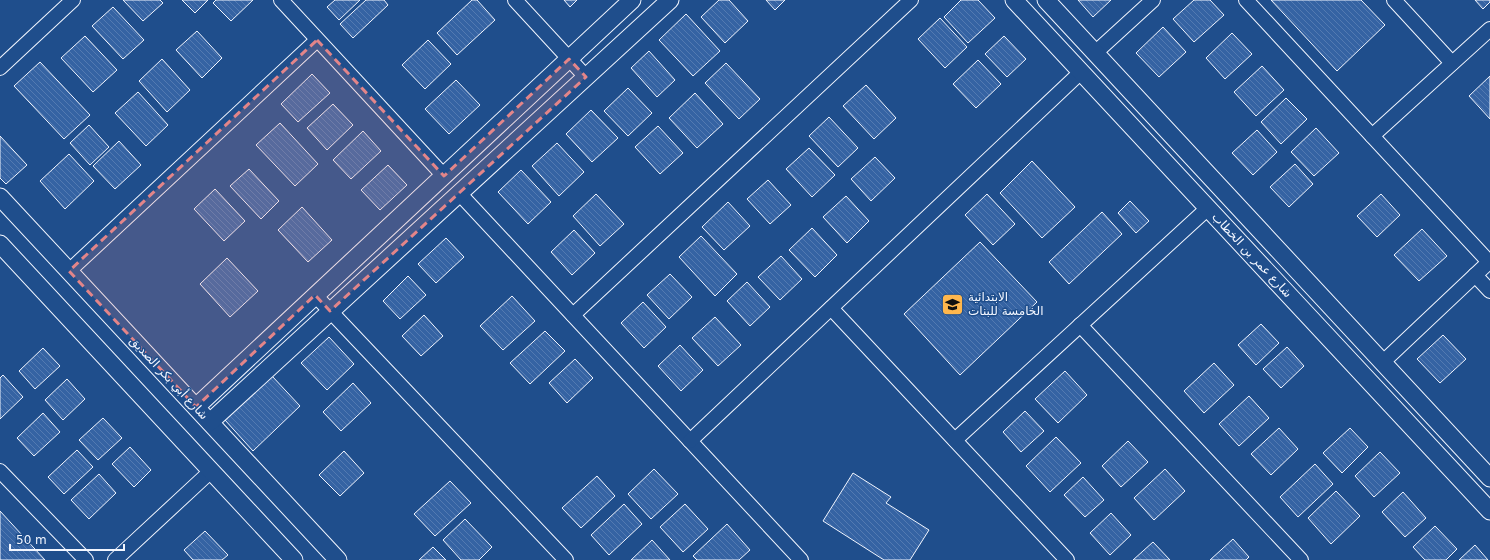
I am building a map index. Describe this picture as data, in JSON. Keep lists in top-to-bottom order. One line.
{"streets":{"street":["شارع عمر بن الخطاب","شارع أبي بكر الصديق"]},"places":{"school or university":["الابتدائية الخامسة للبنات"]},"scale_bar":"50 m"}
